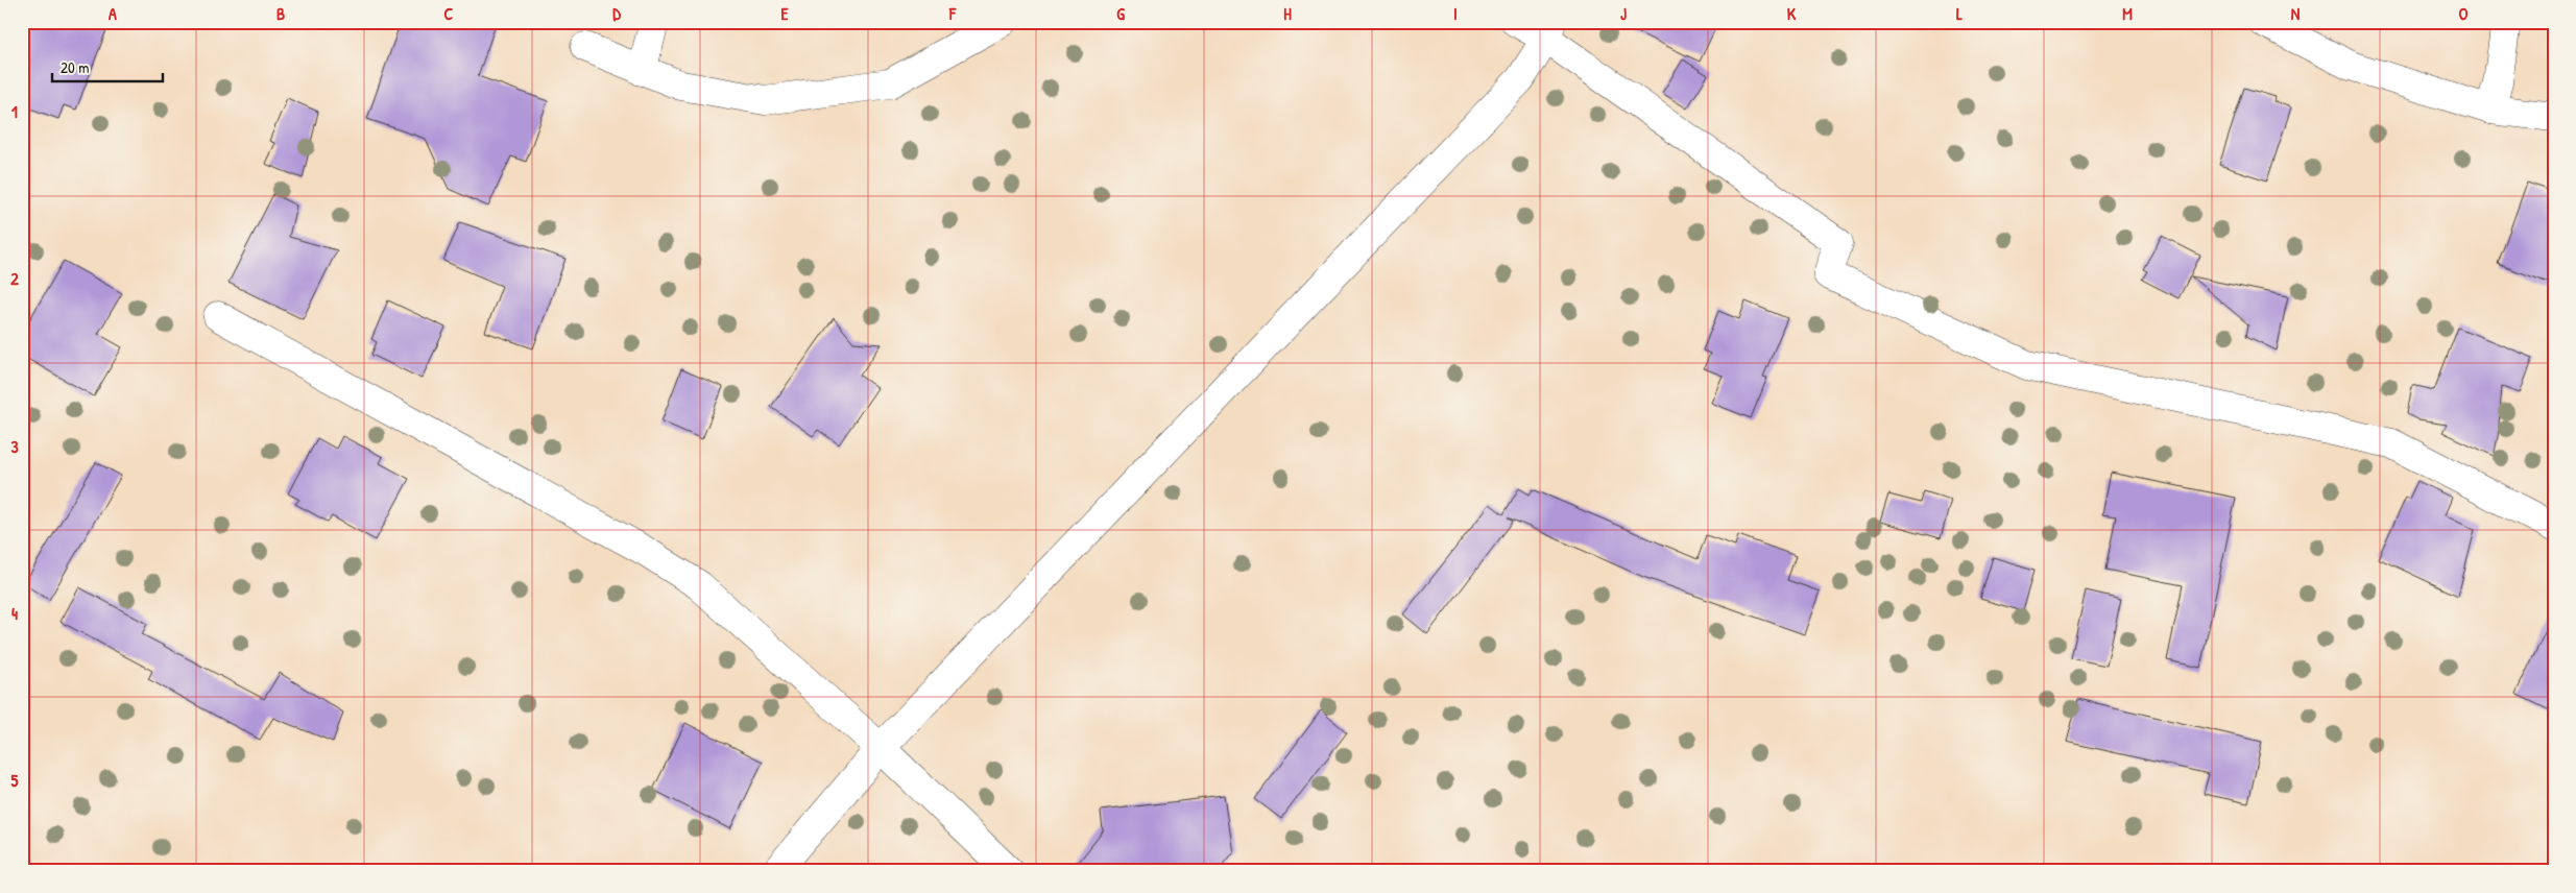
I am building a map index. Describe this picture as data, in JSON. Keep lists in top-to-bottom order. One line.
{"scale_bar":"20 m","grid":{"columns":["A","B","C","D","E","F","G","H","I","J","K","L","M","N","O"],"rows":["1","2","3","4","5"]}}
